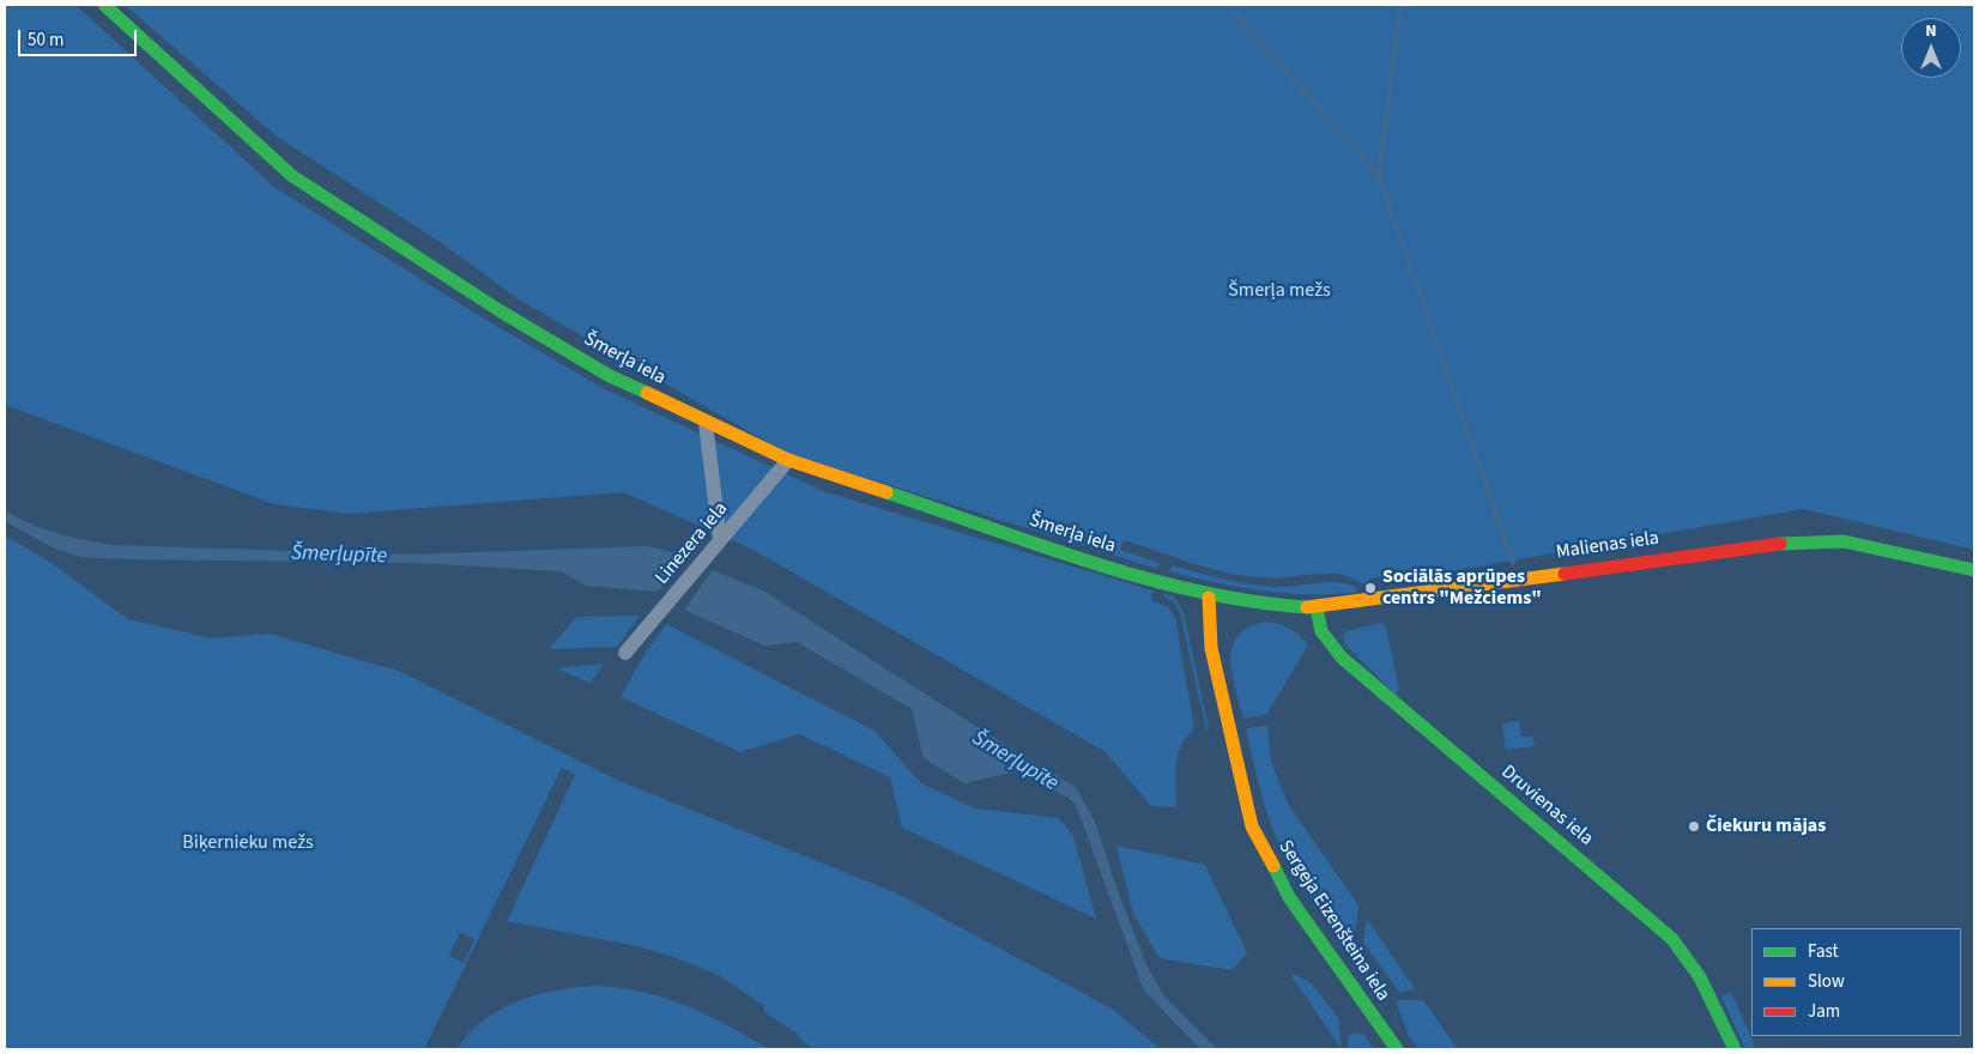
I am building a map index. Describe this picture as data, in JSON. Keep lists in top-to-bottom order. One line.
{"streets":{"street":["Šmerļa iela","Linezera iela","Malienas iela","Druvienas iela","Sergeja Eizenšteina iela"]},"crossings":[["Šmerļa iela","Linezera iela"],["Šmerļa iela","Malienas iela"],["Šmerļa iela","Sergeja Eizenšteina iela"],["Malienas iela","Druvienas iela"],["Malienas iela","Sergeja Eizenšteina iela"]],"water":["Šmerļupīte"],"parks":["Šmerļa mežs","Biķernieku mežs"],"places":["Sociālās aprūpes centrs \"Mežciems\"","Čiekuru mājas"],"legend":["Fast","Slow","Jam"],"scale_bar":"50 m","north":"top"}
